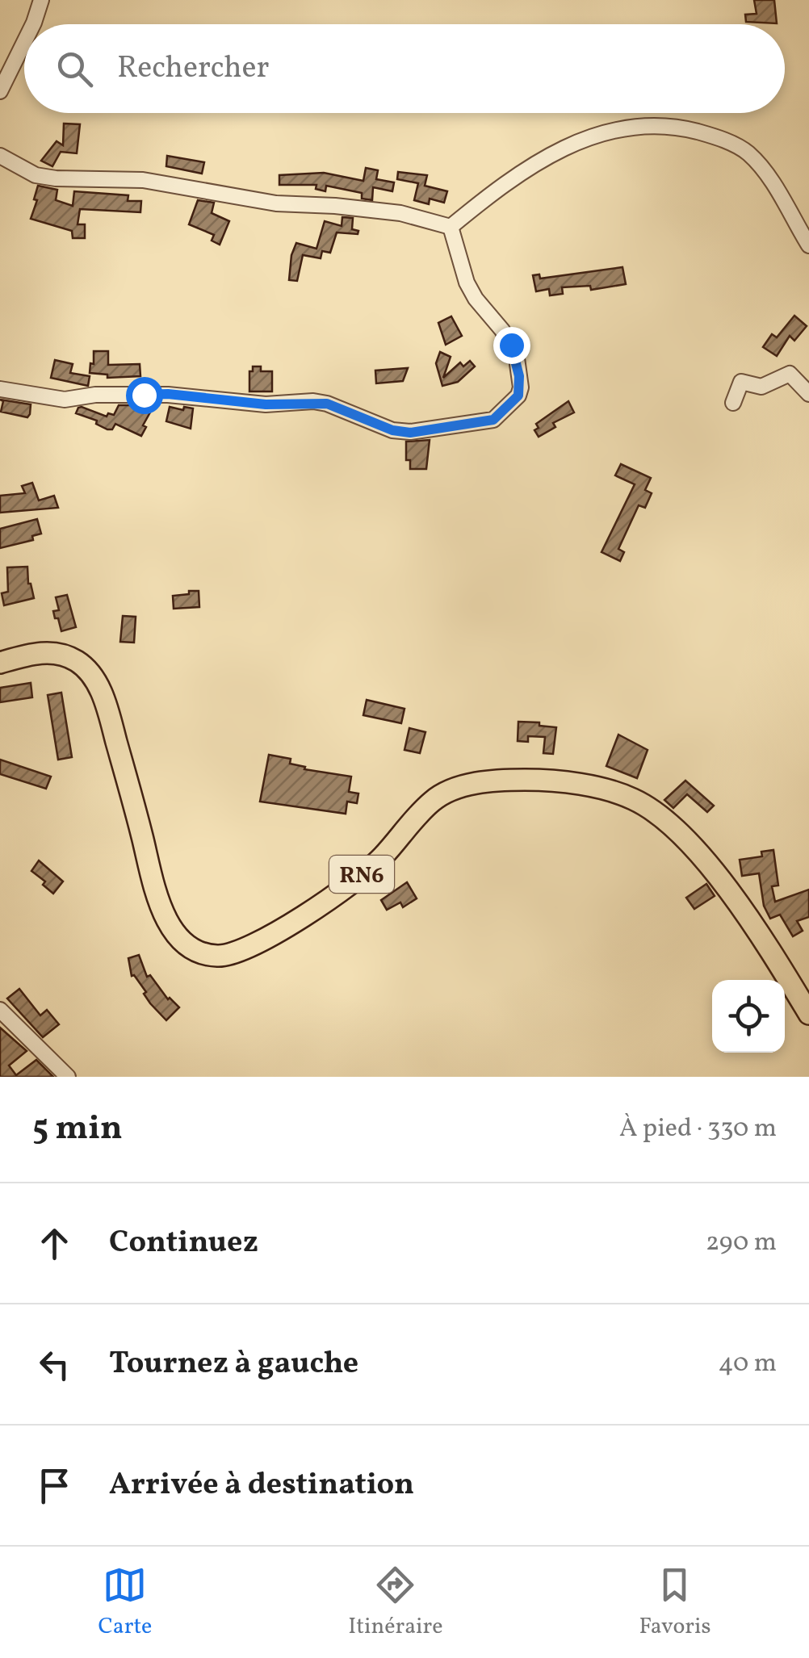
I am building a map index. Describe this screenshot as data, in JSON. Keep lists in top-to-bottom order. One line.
{"streets":{"highway":["RN6"]},"page":{"search":"Rechercher","heading":["5 min","À pied · 330 m"],"list":[["Continuez","290 m"],["Tournez à gauche","40 m"],"Arrivée à destination"],"nav":["Carte","Itinéraire","Favoris"]}}
